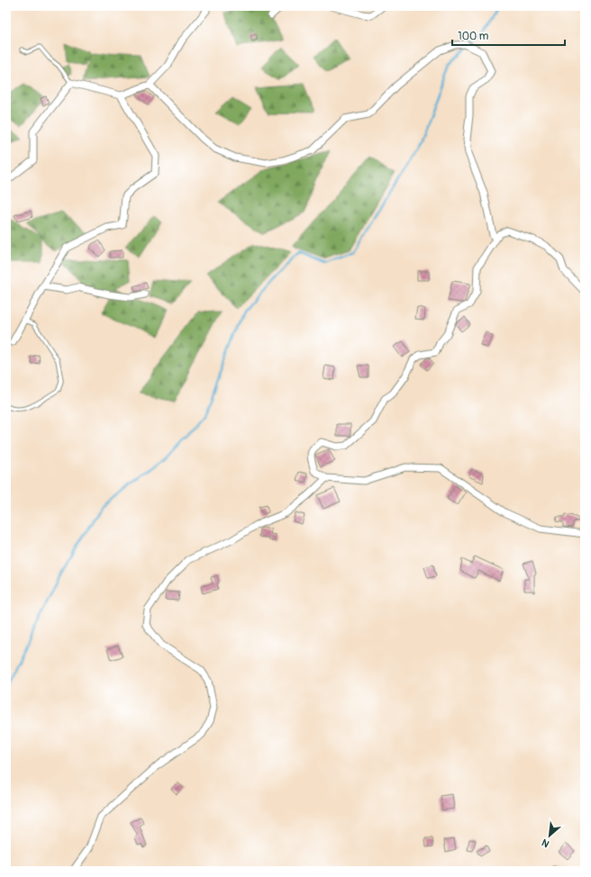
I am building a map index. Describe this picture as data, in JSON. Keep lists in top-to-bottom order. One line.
{"scale_bar":"100 m","north":"bottom left"}
